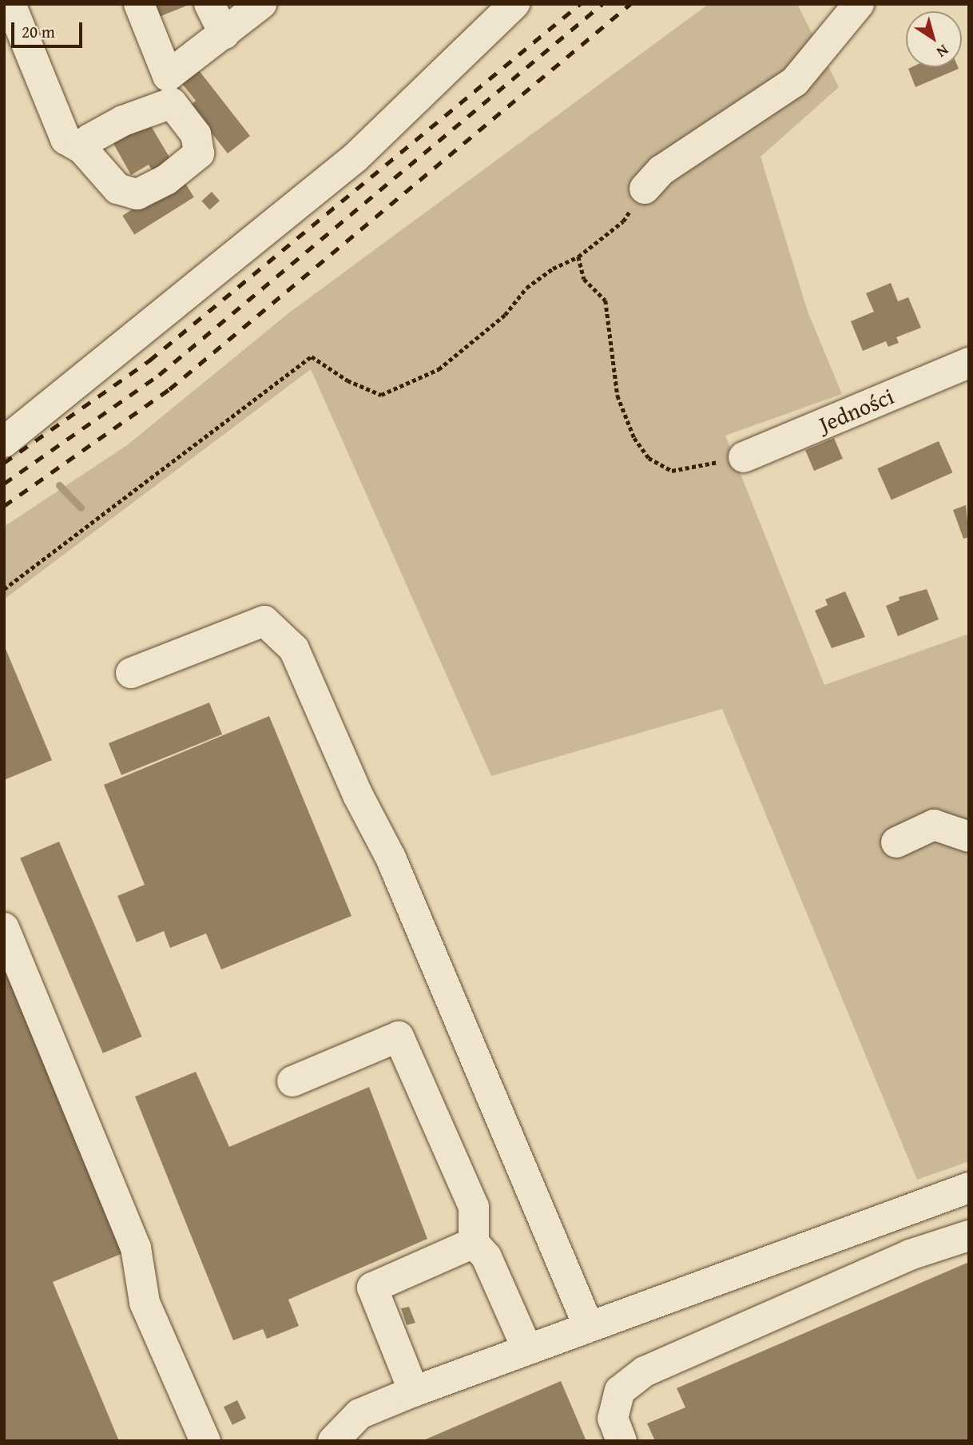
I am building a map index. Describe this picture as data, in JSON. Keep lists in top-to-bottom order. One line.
{"streets":{"street":["Jedności"]},"scale_bar":"20 m","north":"bottom right"}
